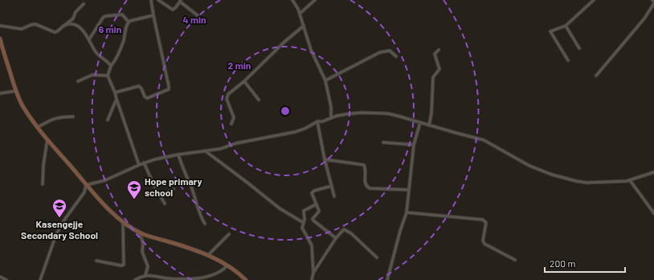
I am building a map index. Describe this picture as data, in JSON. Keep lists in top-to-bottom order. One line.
{"places":{"school or university":["Hope primary school","Kasengejje Secondary School"]},"scale_bar":"200 m","rings":["4 min","6 min","2 min"]}
